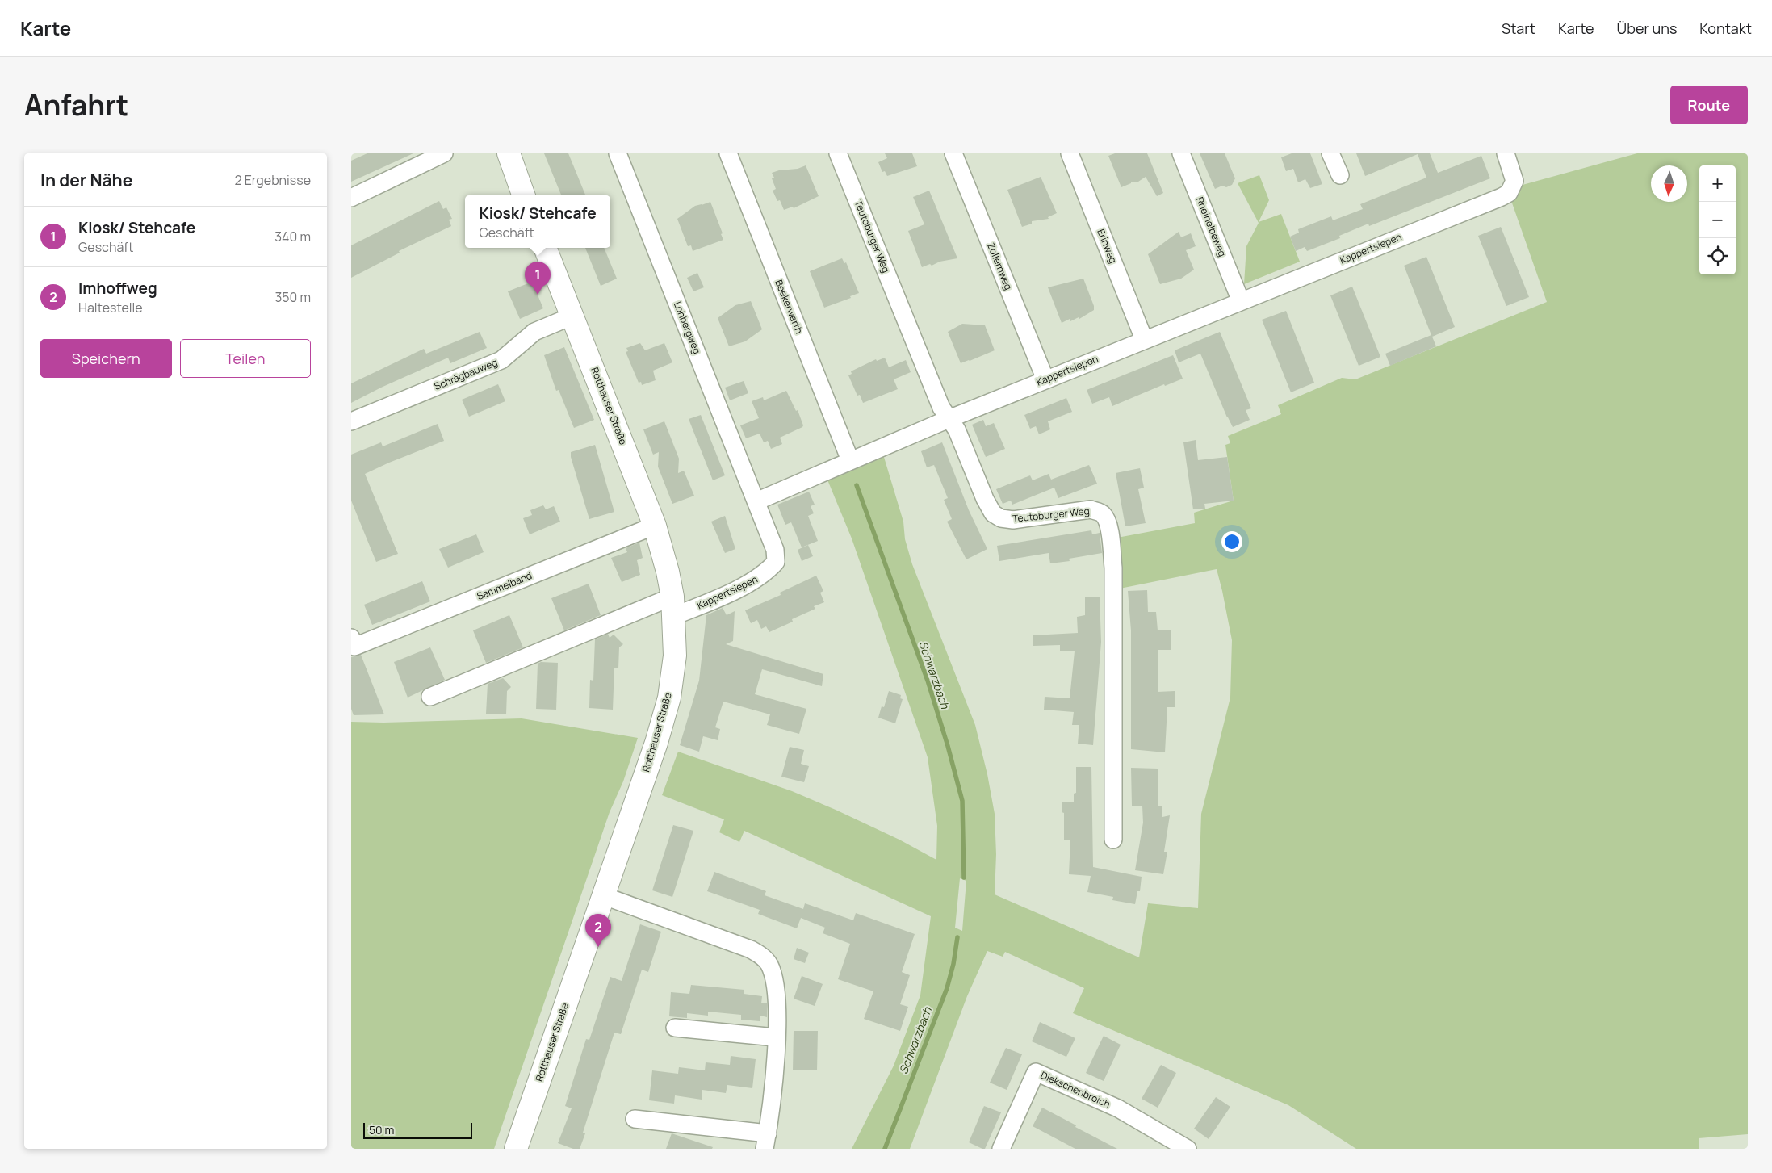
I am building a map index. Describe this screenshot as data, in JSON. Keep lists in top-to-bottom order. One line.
{"streets":{"main road":["Rotthauser Straße"],"street":["Rheinelbeweg","Teutoburger Weg","Erinweg","Kappertsiepen","Zollernweg","Beekerwerth","Lohbergweg","Schrägbauweg","Sammelband","Diekschenbroich"]},"crossings":[["Rheinelbeweg","Kappertsiepen"],["Teutoburger Weg","Kappertsiepen"],["Erinweg","Kappertsiepen"],["Kappertsiepen","Zollernweg"],["Kappertsiepen","Beekerwerth"],["Kappertsiepen","Lohbergweg"],["Kappertsiepen","Rotthauser Straße"],["Schrägbauweg","Rotthauser Straße"],["Rotthauser Straße","Sammelband"]],"water":["Schwarzbach"],"scale_bar":"50 m","north":"bottom","page":{"header":"Karte","nav":["Start","Karte","Über uns","Kontakt"],"title":"Anfahrt","buttons":["Route",["Speichern","Teilen"]],"heading":["In der Nähe","2 Ergebnisse"],"map_buttons":["+","−"],"popup":["Kiosk/ Stehcafe","Geschäft"],"list":[{"mark":"1","name":"Kiosk/ Stehcafe","note":"Geschäft","value":"340 m"},{"mark":"2","name":"Imhoffweg","note":"Haltestelle","value":"350 m"}],"pins":["1","2"],"scale":"50 m"}}
